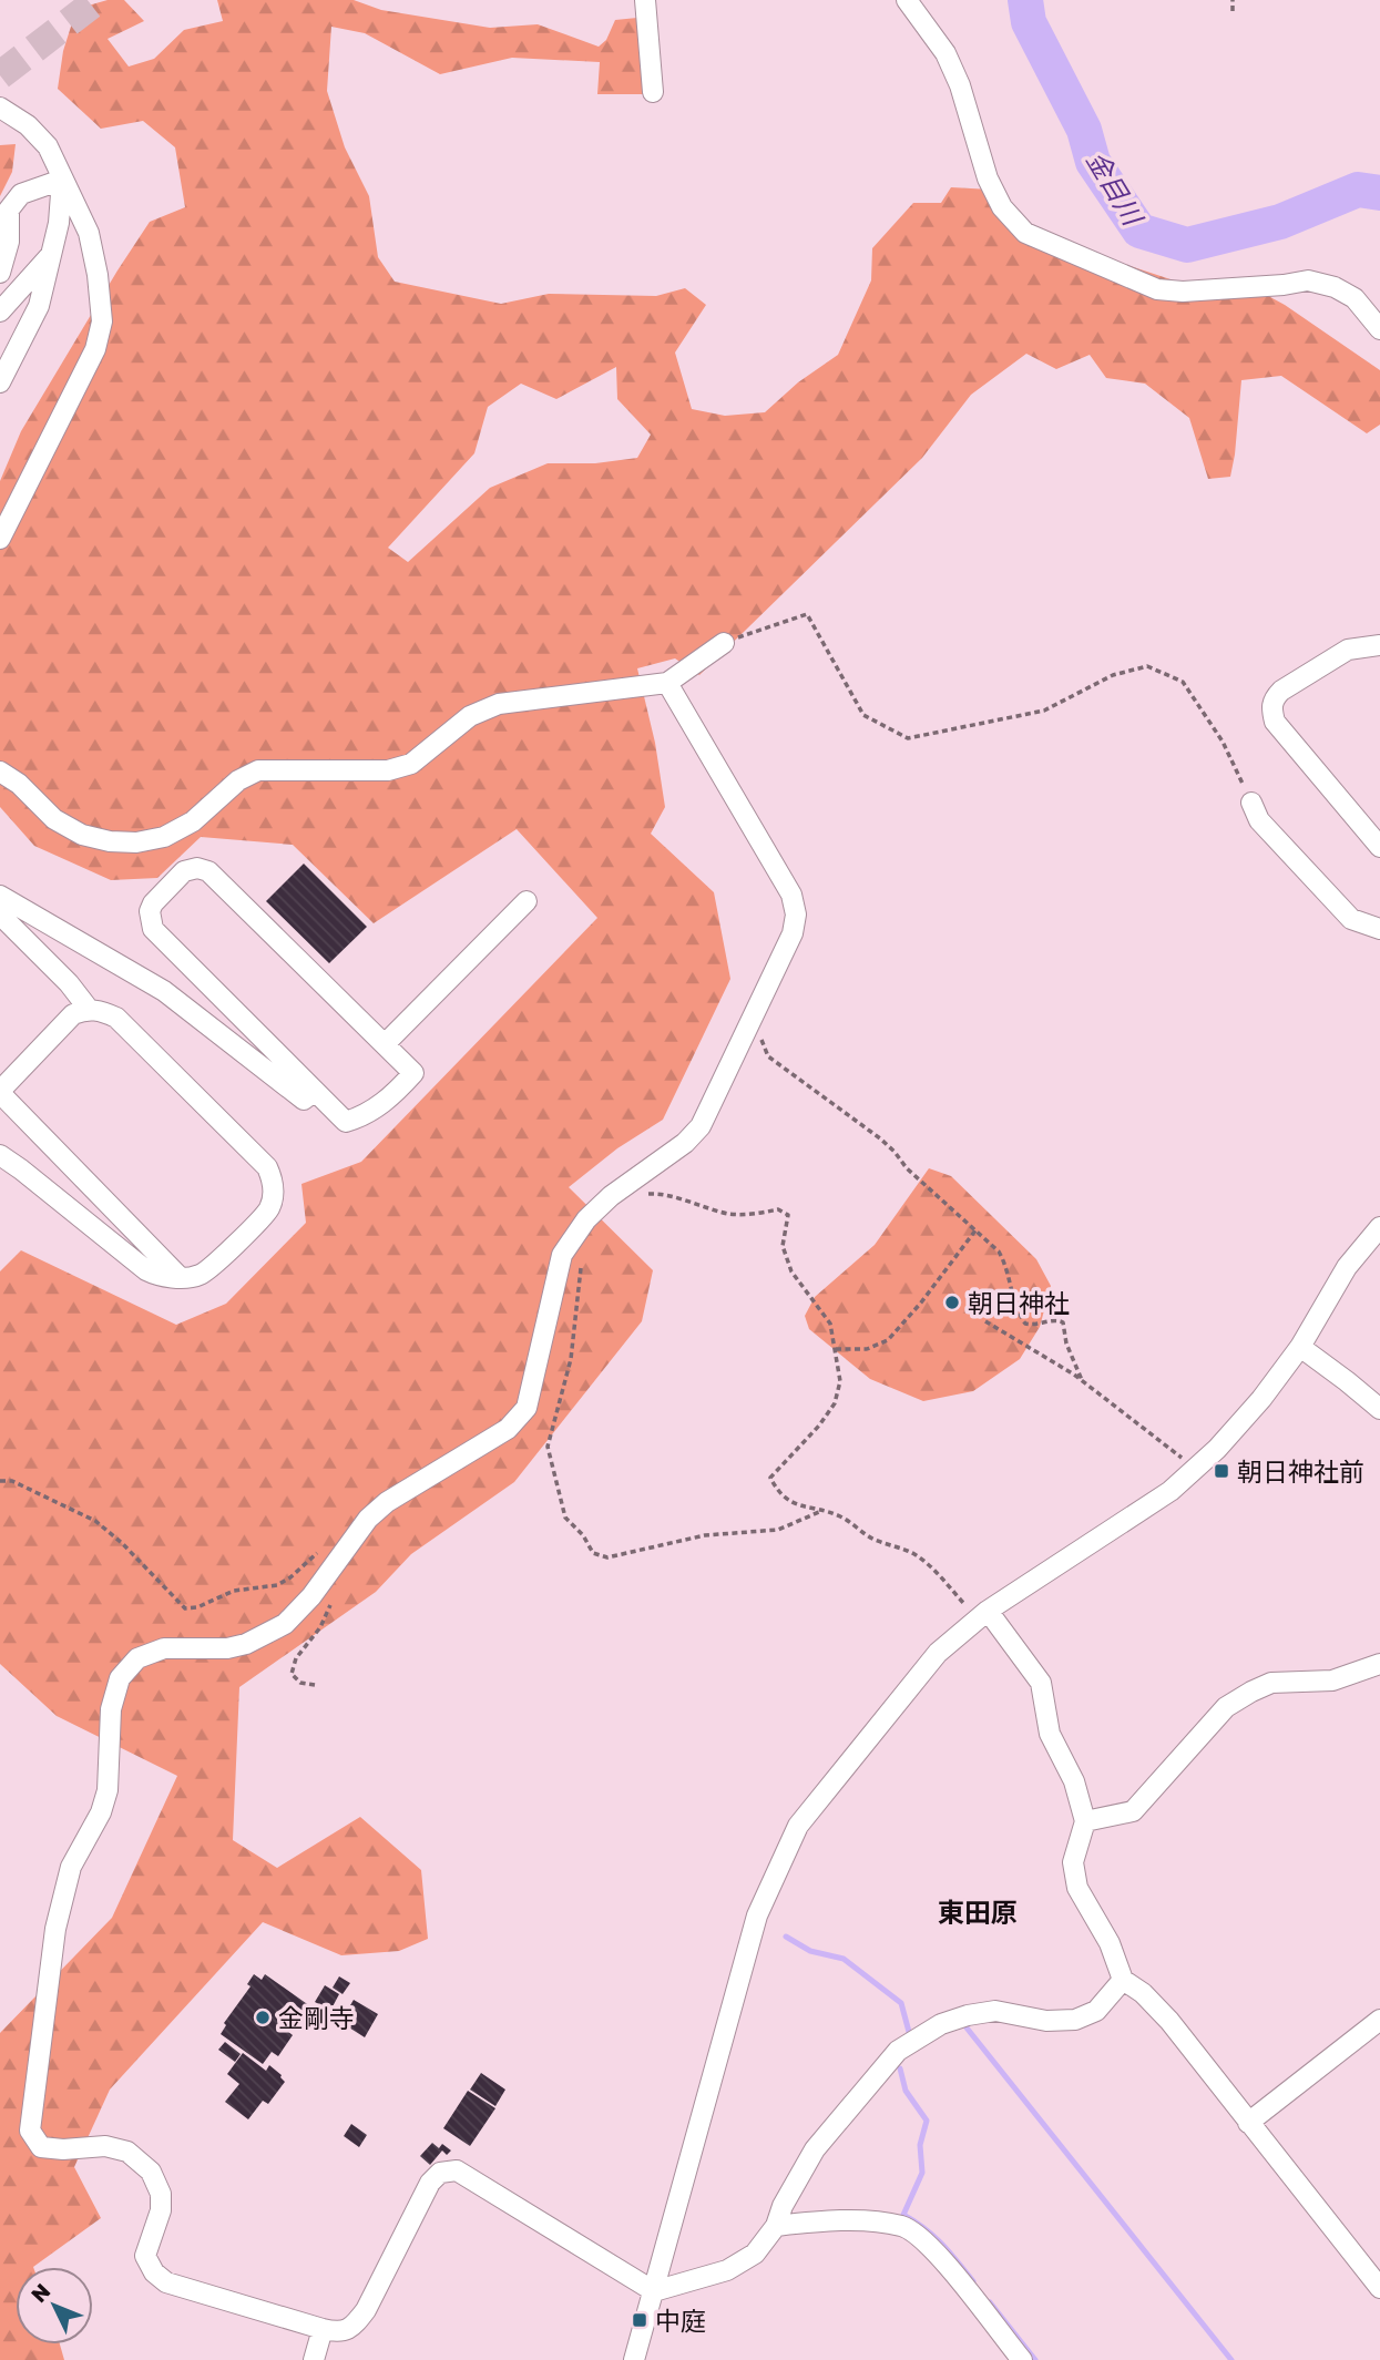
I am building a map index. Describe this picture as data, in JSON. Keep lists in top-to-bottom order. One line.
{"districts":["東田原"],"water":["金目川"],"places":{"other":["朝日神社","金剛寺"],"transit":["朝日神社前","中庭"]},"north":"top left"}
